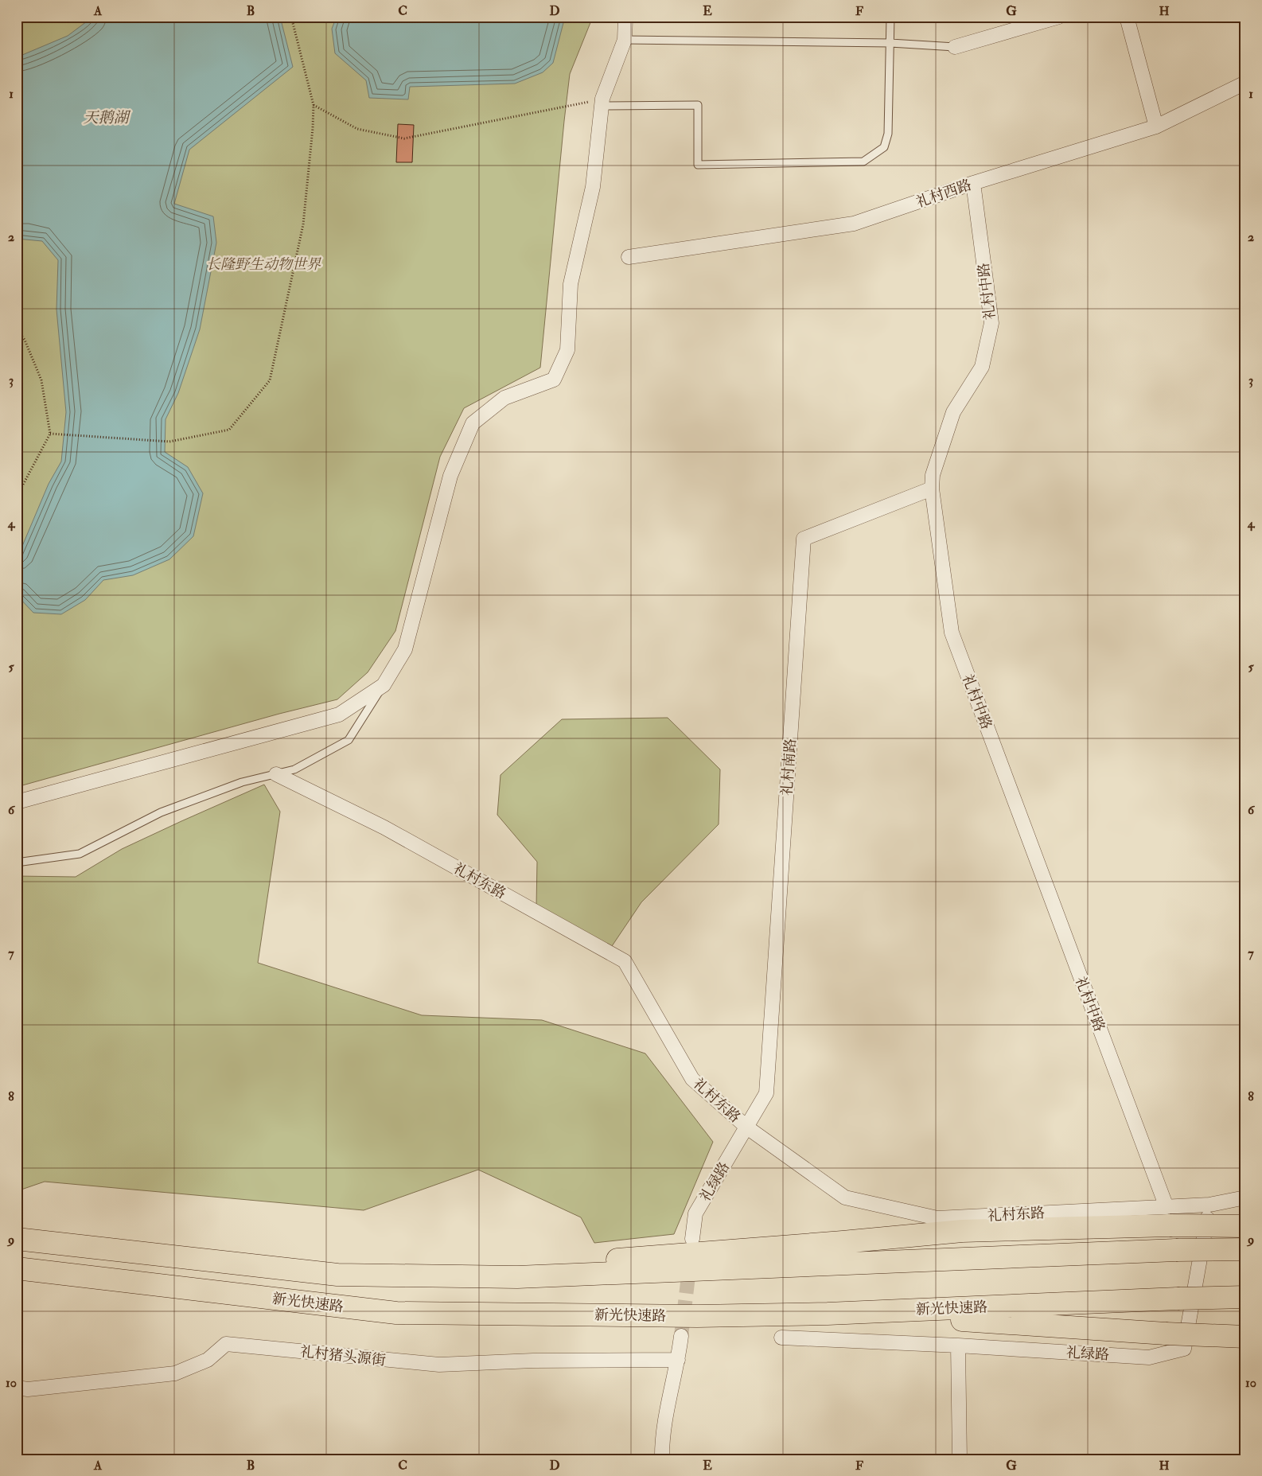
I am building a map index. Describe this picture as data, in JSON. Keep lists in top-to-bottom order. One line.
{"streets":{"highway":["新光快速路"],"street":["礼村西路","礼村中路","礼村南路","礼村东路","礼绿路","礼村猪头源街"]},"crossings":[["礼村西路","礼村中路"],["礼村中路","礼村南路"],["礼村中路","礼村东路"],["礼村南路","礼村东路"],["礼村南路","礼绿路"],["礼村东路","礼绿路"]],"water":["天鹅湖"],"parks":["长隆野生动物世界"],"grid":{"columns":["A","B","C","D","E","F","G","H"],"rows":["1","2","3","4","5","6","7","8","9","10"]}}
